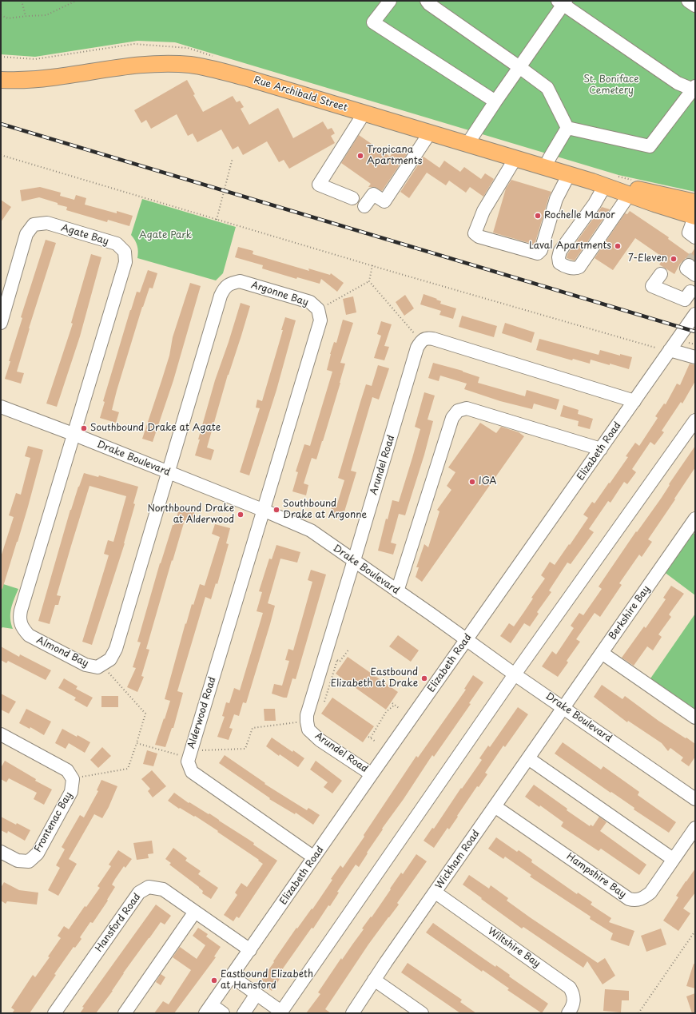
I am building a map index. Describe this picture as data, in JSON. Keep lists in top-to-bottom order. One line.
{"streets":{"main road":["Rue Archibald Street"],"street":["Agate Bay","Argonne Bay","Elizabeth Road","Drake Boulevard","Arundel Road","Berkshire Bay","Almond Bay","Alderwood Road","Frontenac Bay","Wickham Road","Hampshire Bay","Hansford Road","Wiltshire Bay"]},"crossings":[["Agate Bay","Drake Boulevard"],["Agate Bay","Almond Bay"],["Argonne Bay","Drake Boulevard"],["Argonne Bay","Almond Bay"],["Argonne Bay","Alderwood Road"],["Elizabeth Road","Drake Boulevard"],["Elizabeth Road","Arundel Road"],["Elizabeth Road","Alderwood Road"],["Elizabeth Road","Hansford Road"],["Drake Boulevard","Arundel Road"],["Drake Boulevard","Berkshire Bay"],["Drake Boulevard","Almond Bay"],["Drake Boulevard","Alderwood Road"],["Drake Boulevard","Wickham Road"],["Berkshire Bay","Wickham Road"],["Wickham Road","Hampshire Bay"],["Wickham Road","Wiltshire Bay"]],"parks":["St. Boniface Cemetery","Agate Park"],"places":["Tropicana Apartments","Rochelle Manor","Laval Apartments","7-Eleven","Southbound Drake at Agate","IGA","Southbound Drake at Argonne","Northbound Drake at Alderwood","Eastbound Elizabeth at Drake","Eastbound Elizabeth at Hansford"]}
